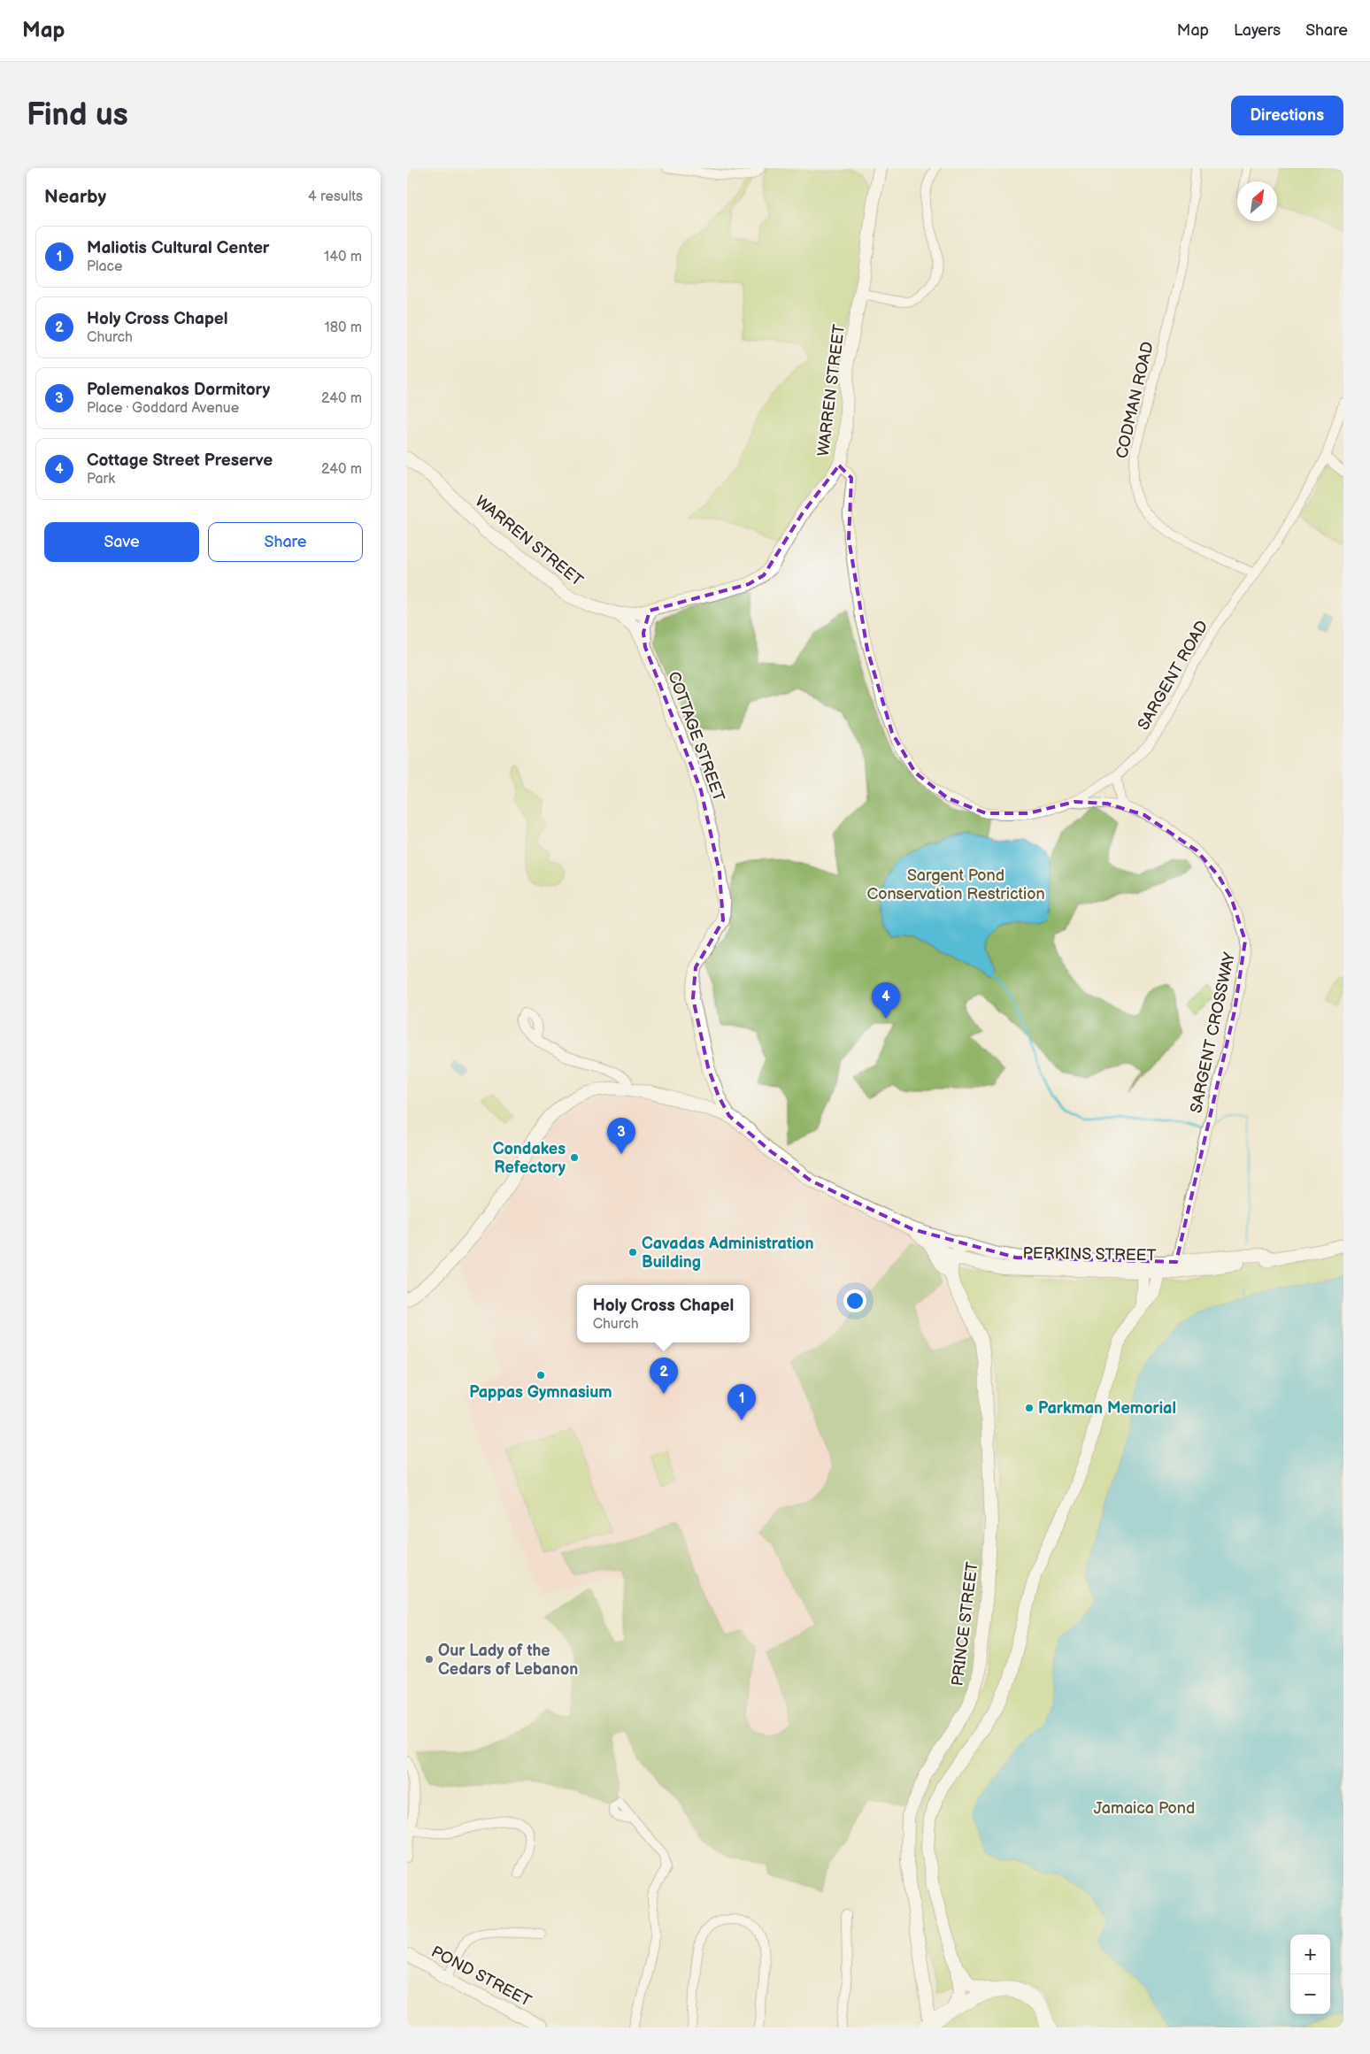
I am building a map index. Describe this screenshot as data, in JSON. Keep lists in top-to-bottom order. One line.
{"streets":{"main road":["WARREN STREET","COTTAGE STREET","PERKINS STREET","PRINCE STREET","POND STREET"],"street":["CODMAN ROAD","SARGENT ROAD","SARGENT CROSSWAY"]},"crossings":[["WARREN STREET","SARGENT ROAD"],["WARREN STREET","COTTAGE STREET"],["CODMAN ROAD","SARGENT ROAD"],["SARGENT ROAD","SARGENT CROSSWAY"],["COTTAGE STREET","PERKINS STREET"],["SARGENT CROSSWAY","PERKINS STREET"],["PERKINS STREET","PRINCE STREET"]],"parks":["Sargent Pond Conservation Restriction","Jamaica Pond"],"places":["Condakes Refectory","Cavadas Administration Building","Pappas Gymnasium","Parkman Memorial","Our Lady of the Cedars of Lebanon"],"north":"top right","page":{"header":"Map","nav":["Map","Layers","Share"],"buttons":["Directions",["Save","Share"]],"title":"Find us","heading":["Nearby","4 results"],"list":[{"mark":"1","name":"Maliotis Cultural Center","note":"Place","value":"140 m"},{"mark":"2","name":"Holy Cross Chapel","note":"Church","value":"180 m"},{"mark":"3","name":"Polemenakos Dormitory","note":"Place · Goddard Avenue","value":"240 m"},{"mark":"4","name":"Cottage Street Preserve","note":"Park","value":"240 m"}],"pins":["4","3","2","1"],"popup":["Holy Cross Chapel","Church"],"map_buttons":["+","−"]}}
